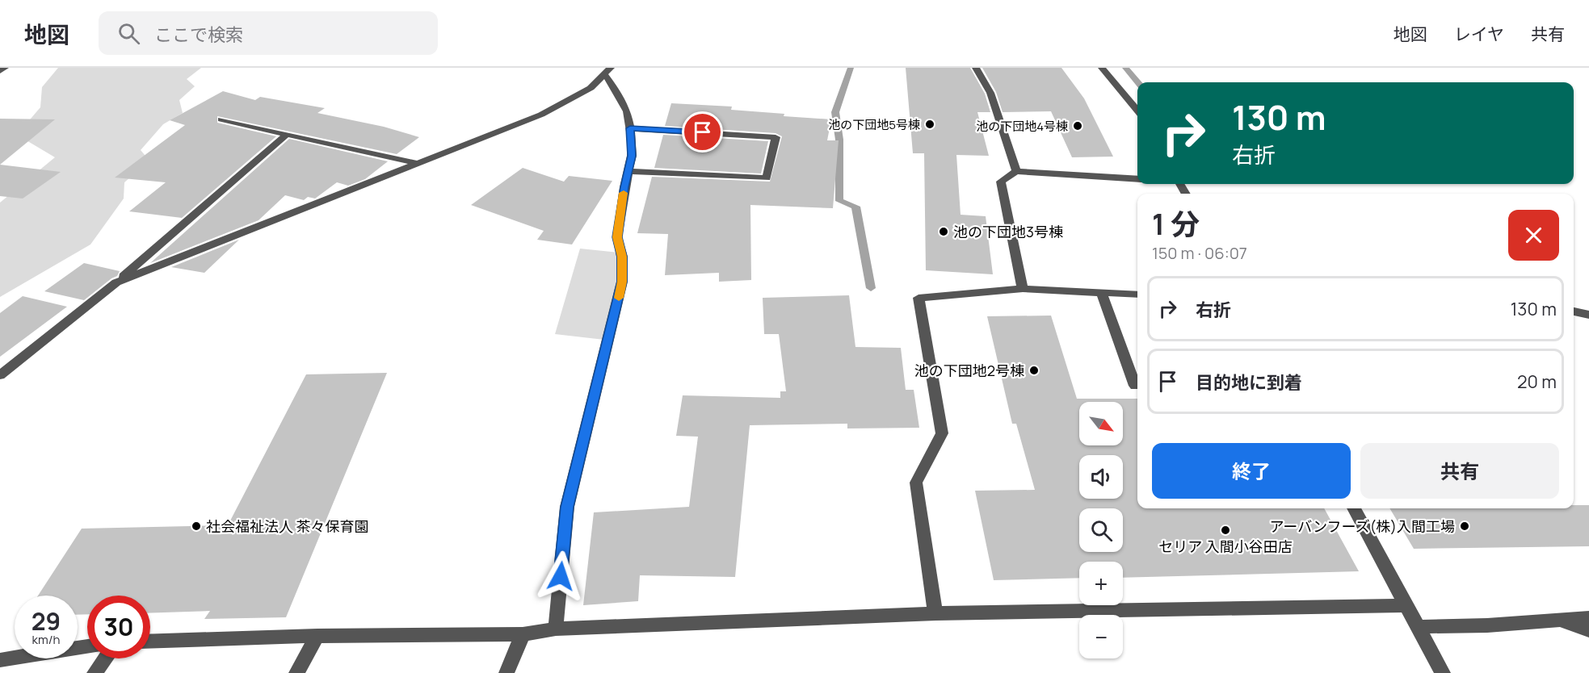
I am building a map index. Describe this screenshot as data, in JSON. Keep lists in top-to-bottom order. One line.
{"places":["池の下団地5号棟","池の下団地4号棟","池の下団地3号棟","池の下団地2号棟","社会福祉法人 茶々保育園","アーバンフーズ(株)入間工場","セリア 入間小谷田店"],"north":"bottom right","page":{"header":"地図","search":"ここで検索","nav":["地図","レイヤ","共有"],"turn":["130 m","右折"],"heading":["1 分","150 m · 06:07"],"list":[{"name":"右折","value":"130 m"},{"name":"目的地に到着","value":"20 m"}],"map_buttons":["+","−"],"buttons":["終了","共有"],"speed":"29 km/h","limit":"30"}}
